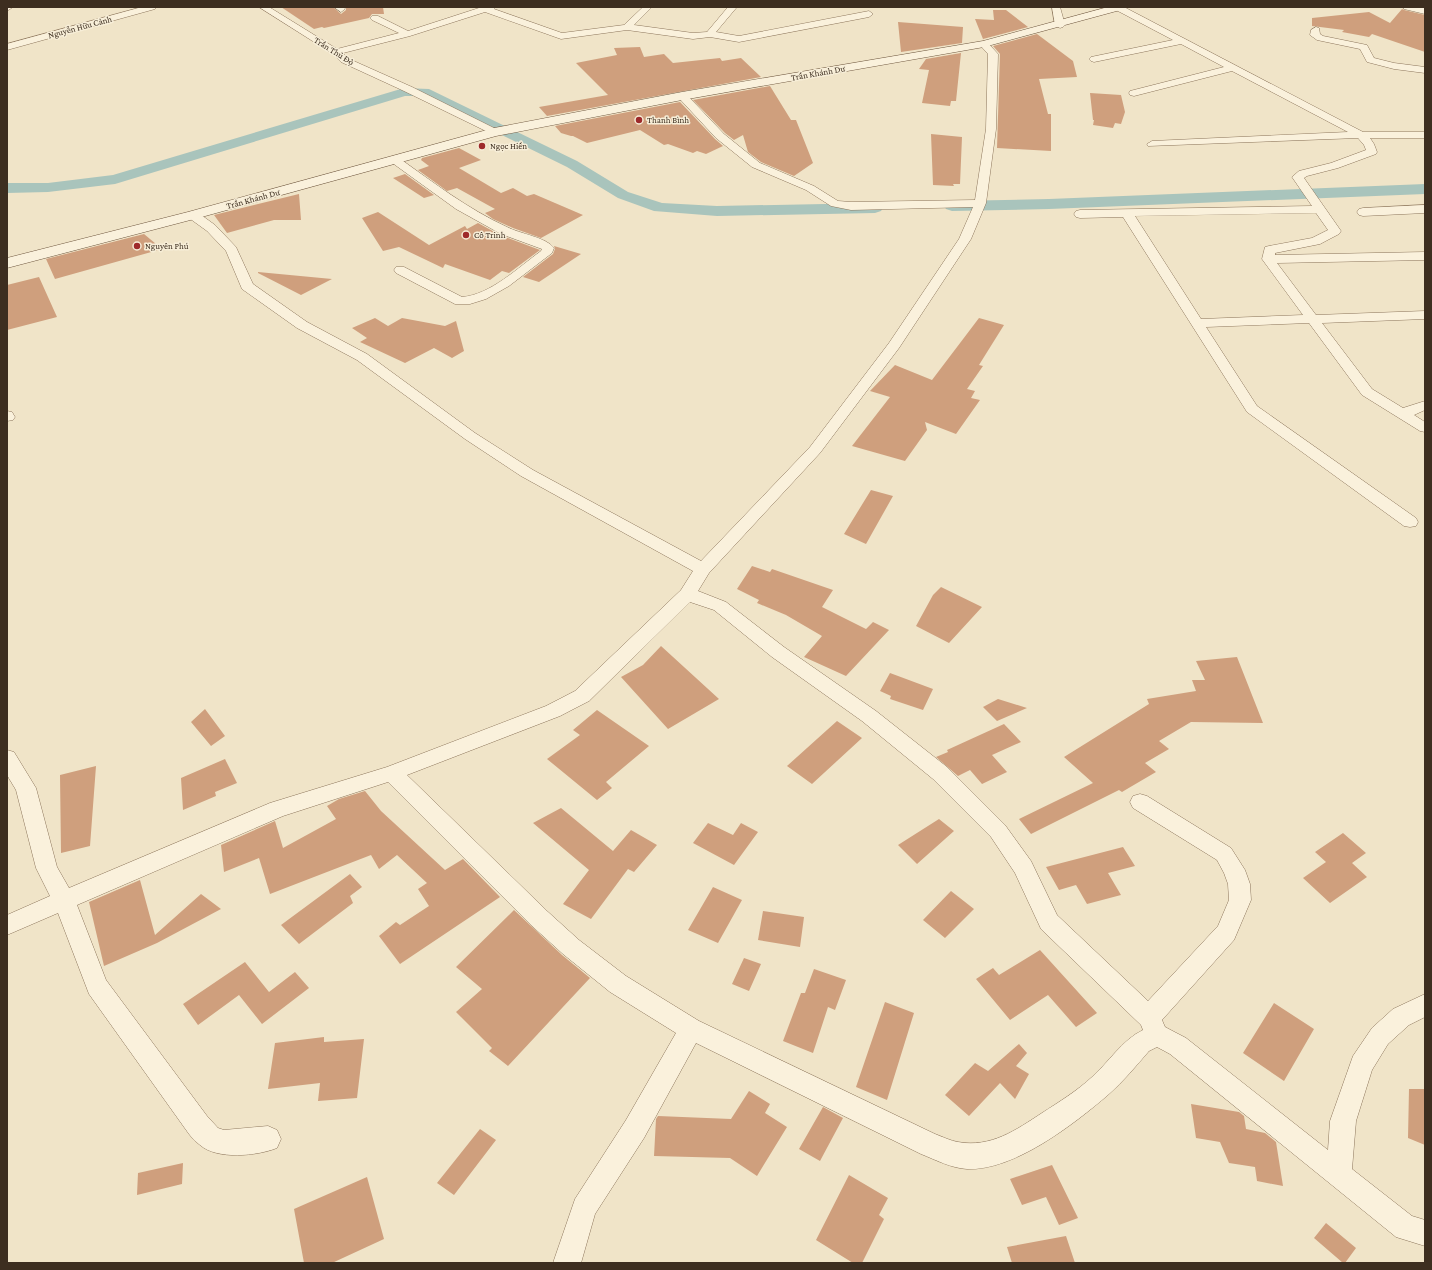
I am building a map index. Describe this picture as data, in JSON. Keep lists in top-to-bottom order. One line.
{"streets":{"street":["Nguyễn Hữu Cảnh","Trần Thủ Độ","Trần Khánh Dư"]},"crossings":[["Trần Thủ Độ","Trần Khánh Dư"]],"places":["Thanh Bình","Ngọc Hiền","Cô Trinh","Nguyên Phú"]}
